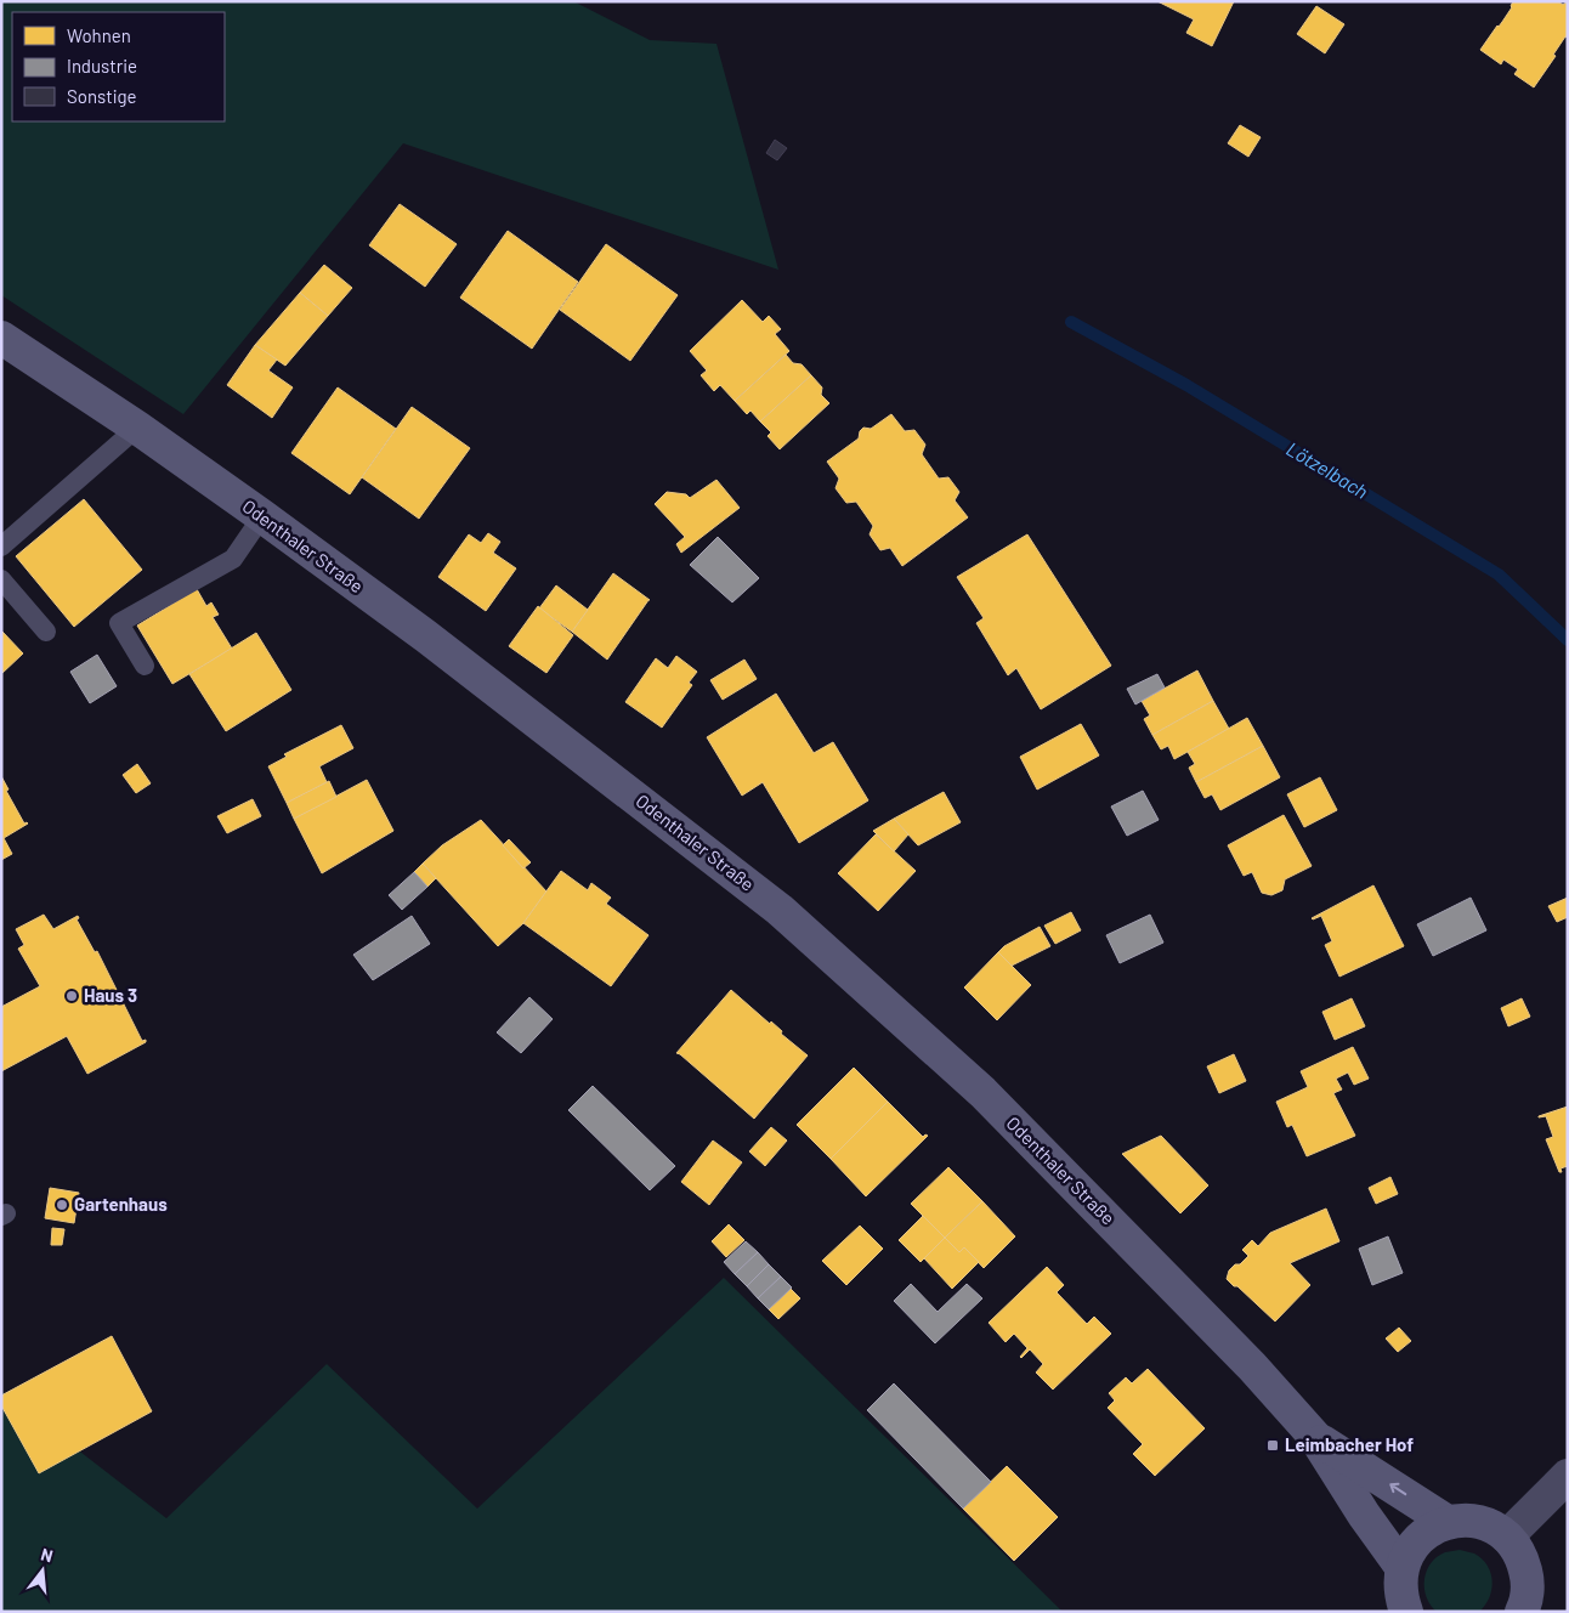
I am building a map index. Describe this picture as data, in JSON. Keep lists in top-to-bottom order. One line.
{"streets":{"main road":["Odenthaler Straße"]},"water":["Lötzelbach"],"places":{"other":["Haus 3","Gartenhaus"],"transit":["Leimbacher Hof"]},"legend":["Wohnen","Industrie","Sonstige"],"north":"top"}
